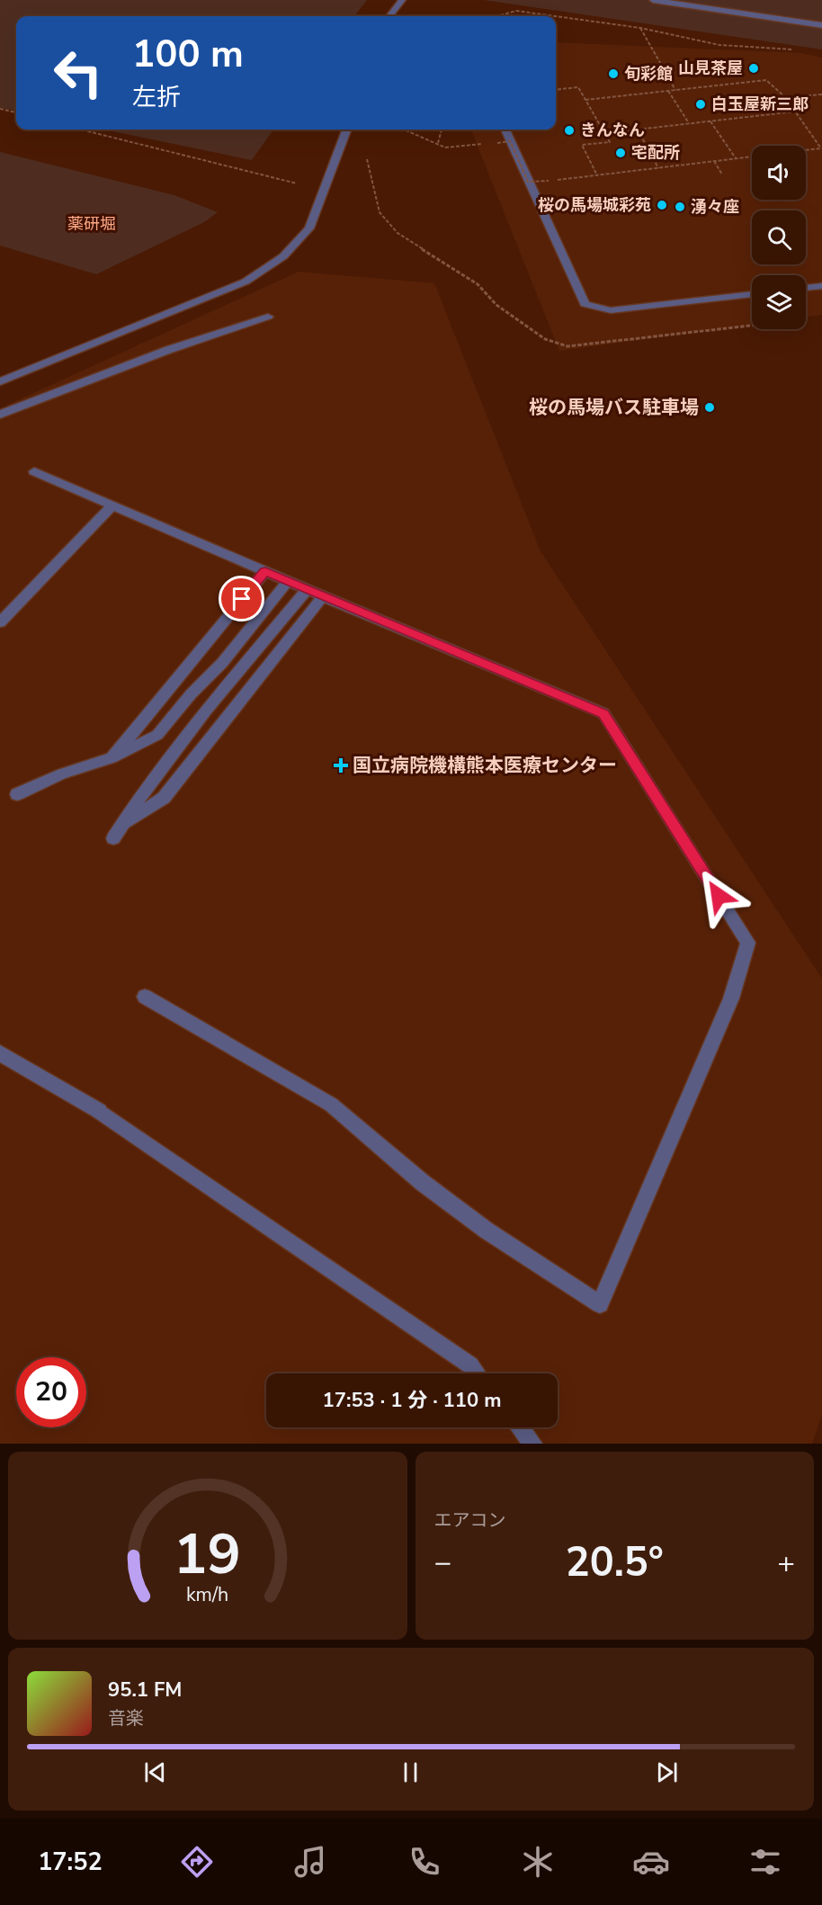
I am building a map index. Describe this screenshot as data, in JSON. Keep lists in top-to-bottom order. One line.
{"parks":["薬研堀"],"places":{"other":["山見茶屋","旬彩館","白玉屋新三郎","きんなん","宅配所","桜の馬場城彩苑","湧々座","桜の馬場バス駐車場"],"health":["国立病院機構熊本医療センター"]},"page":{"turn":["100 m","左折"],"limit":"20","trip":"17:53 · 1 分 · 110 m","tile":"エアコン","heat":["−","20.5°","+"],"song":["95.1 FM","音楽"],"tabs":"17:52","gauge":["19","km/h"]}}
